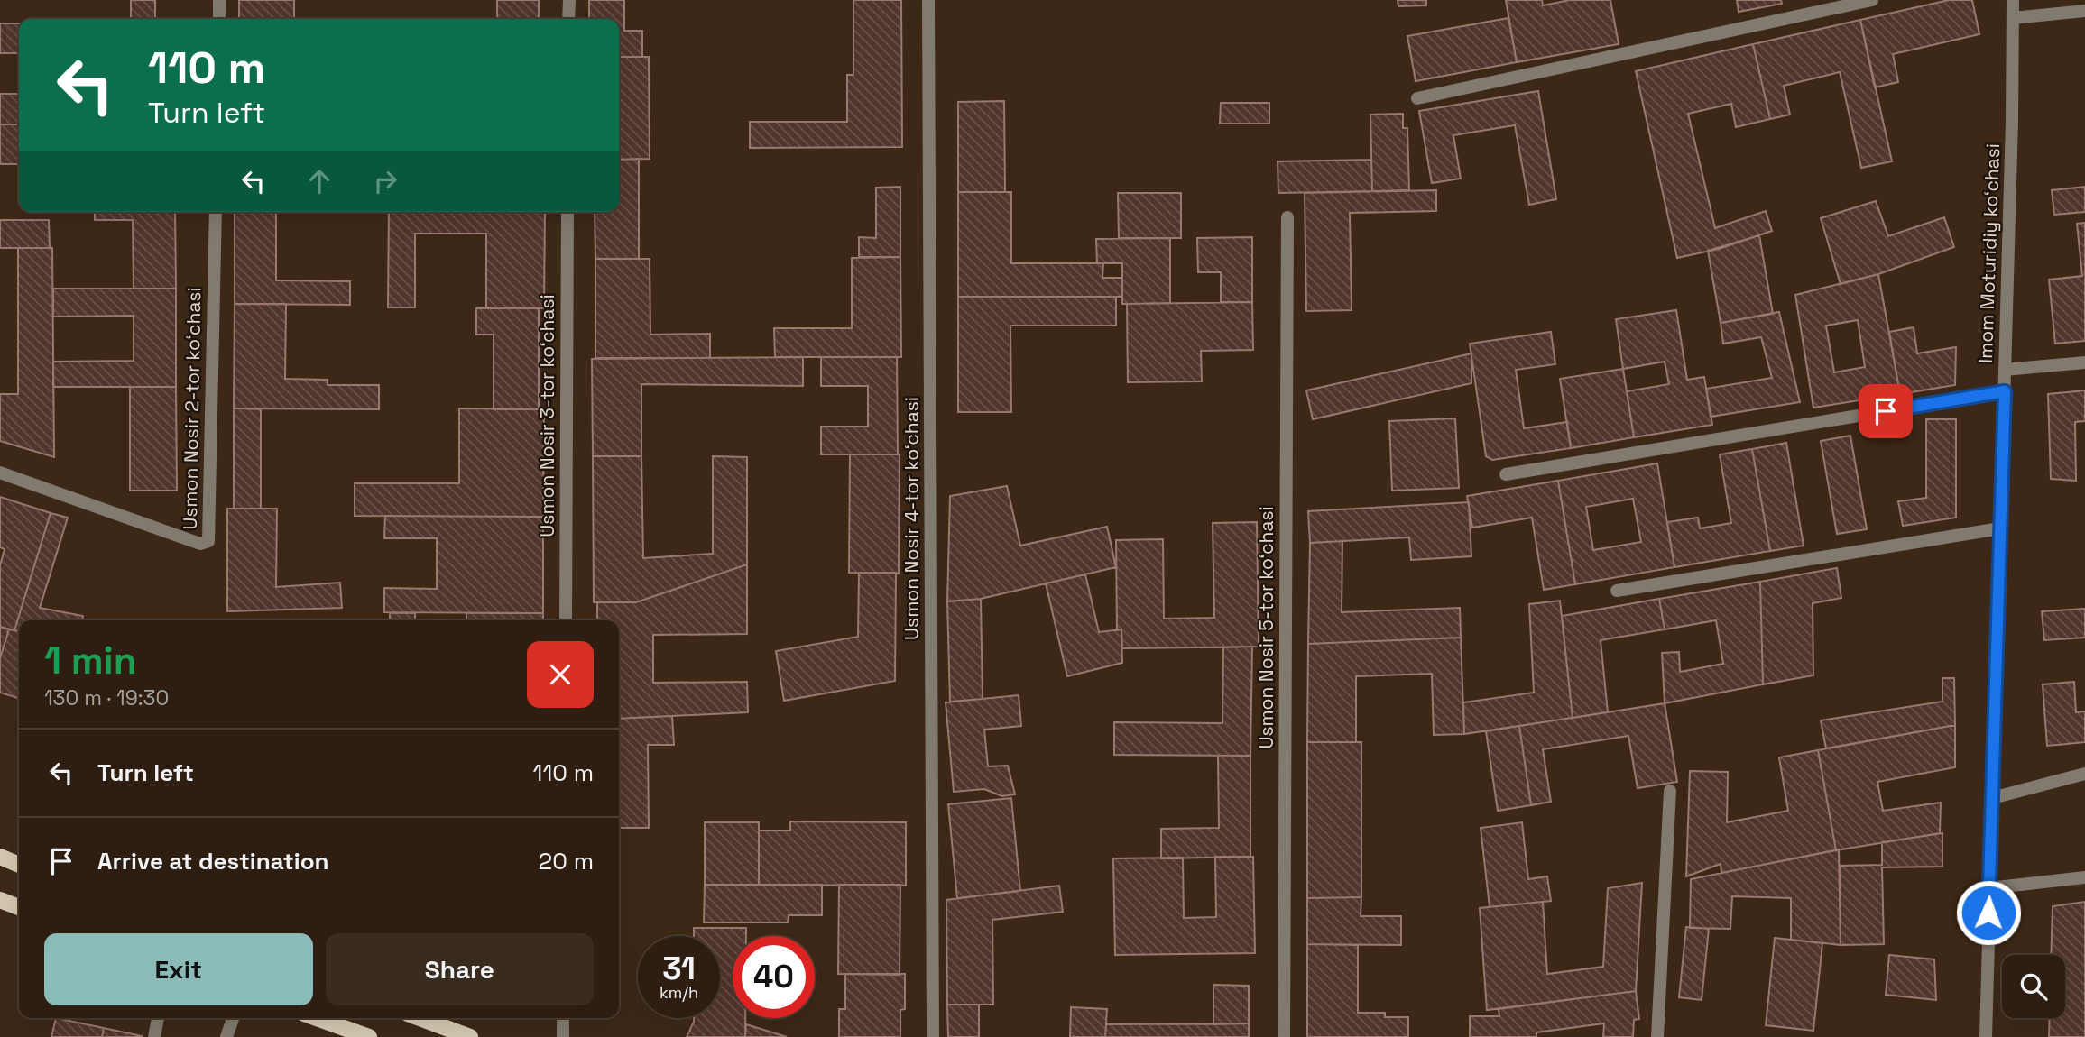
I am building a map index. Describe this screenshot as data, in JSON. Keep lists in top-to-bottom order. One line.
{"streets":{"street":["Imom Moturidiy koʻchasi","Usmon Nosir 2-tor koʻchasi","Usmon Nosir 3-tor koʻchasi","Usmon Nosir 4-tor koʻchasi","Usmon Nosir 5-tor koʻchasi"]},"page":{"turn":["110 m","Turn left"],"heading":["1 min","130 m · 19:30"],"list":[{"name":"Turn left","value":"110 m"},{"name":"Arrive at destination","value":"20 m"}],"buttons":["Exit","Share"],"speed":"31 km/h","limit":"40"}}
